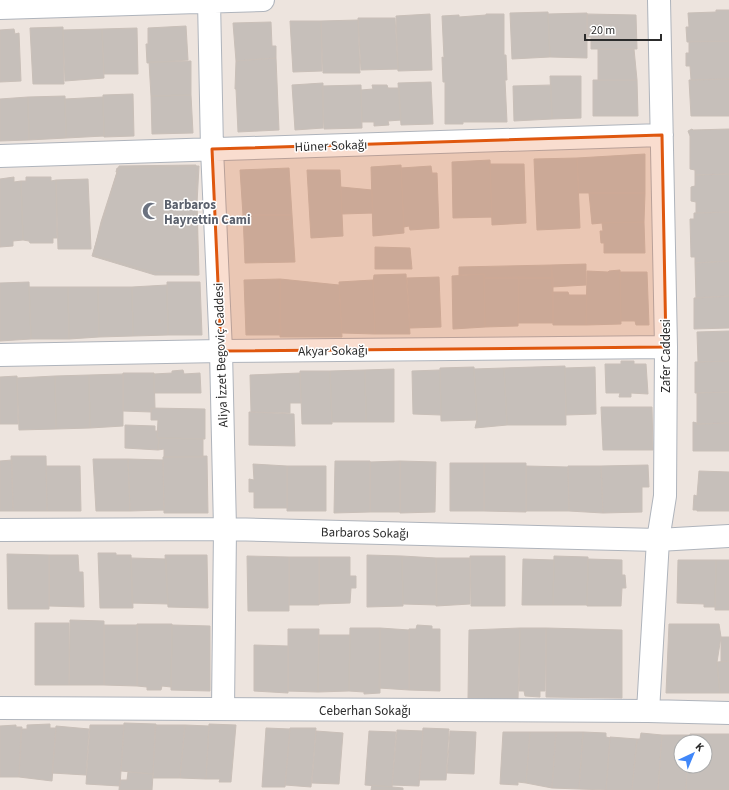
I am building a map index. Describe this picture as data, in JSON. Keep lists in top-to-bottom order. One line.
{"streets":{"street":["Hüner Sokağı","Akyar Sokağı","Aliya İzzet Begoviç Caddesi","Zafer Caddesi","Barbaros Sokağı","Ceberhan Sokağı"]},"crossings":[["Hüner Sokağı","Aliya İzzet Begoviç Caddesi"],["Hüner Sokağı","Zafer Caddesi"],["Akyar Sokağı","Aliya İzzet Begoviç Caddesi"],["Akyar Sokağı","Zafer Caddesi"],["Aliya İzzet Begoviç Caddesi","Barbaros Sokağı"],["Aliya İzzet Begoviç Caddesi","Ceberhan Sokağı"],["Zafer Caddesi","Barbaros Sokağı"],["Zafer Caddesi","Ceberhan Sokağı"]],"places":{"mosque":["Barbaros Hayrettin Cami"]},"scale_bar":"20 m","north":"top right"}
